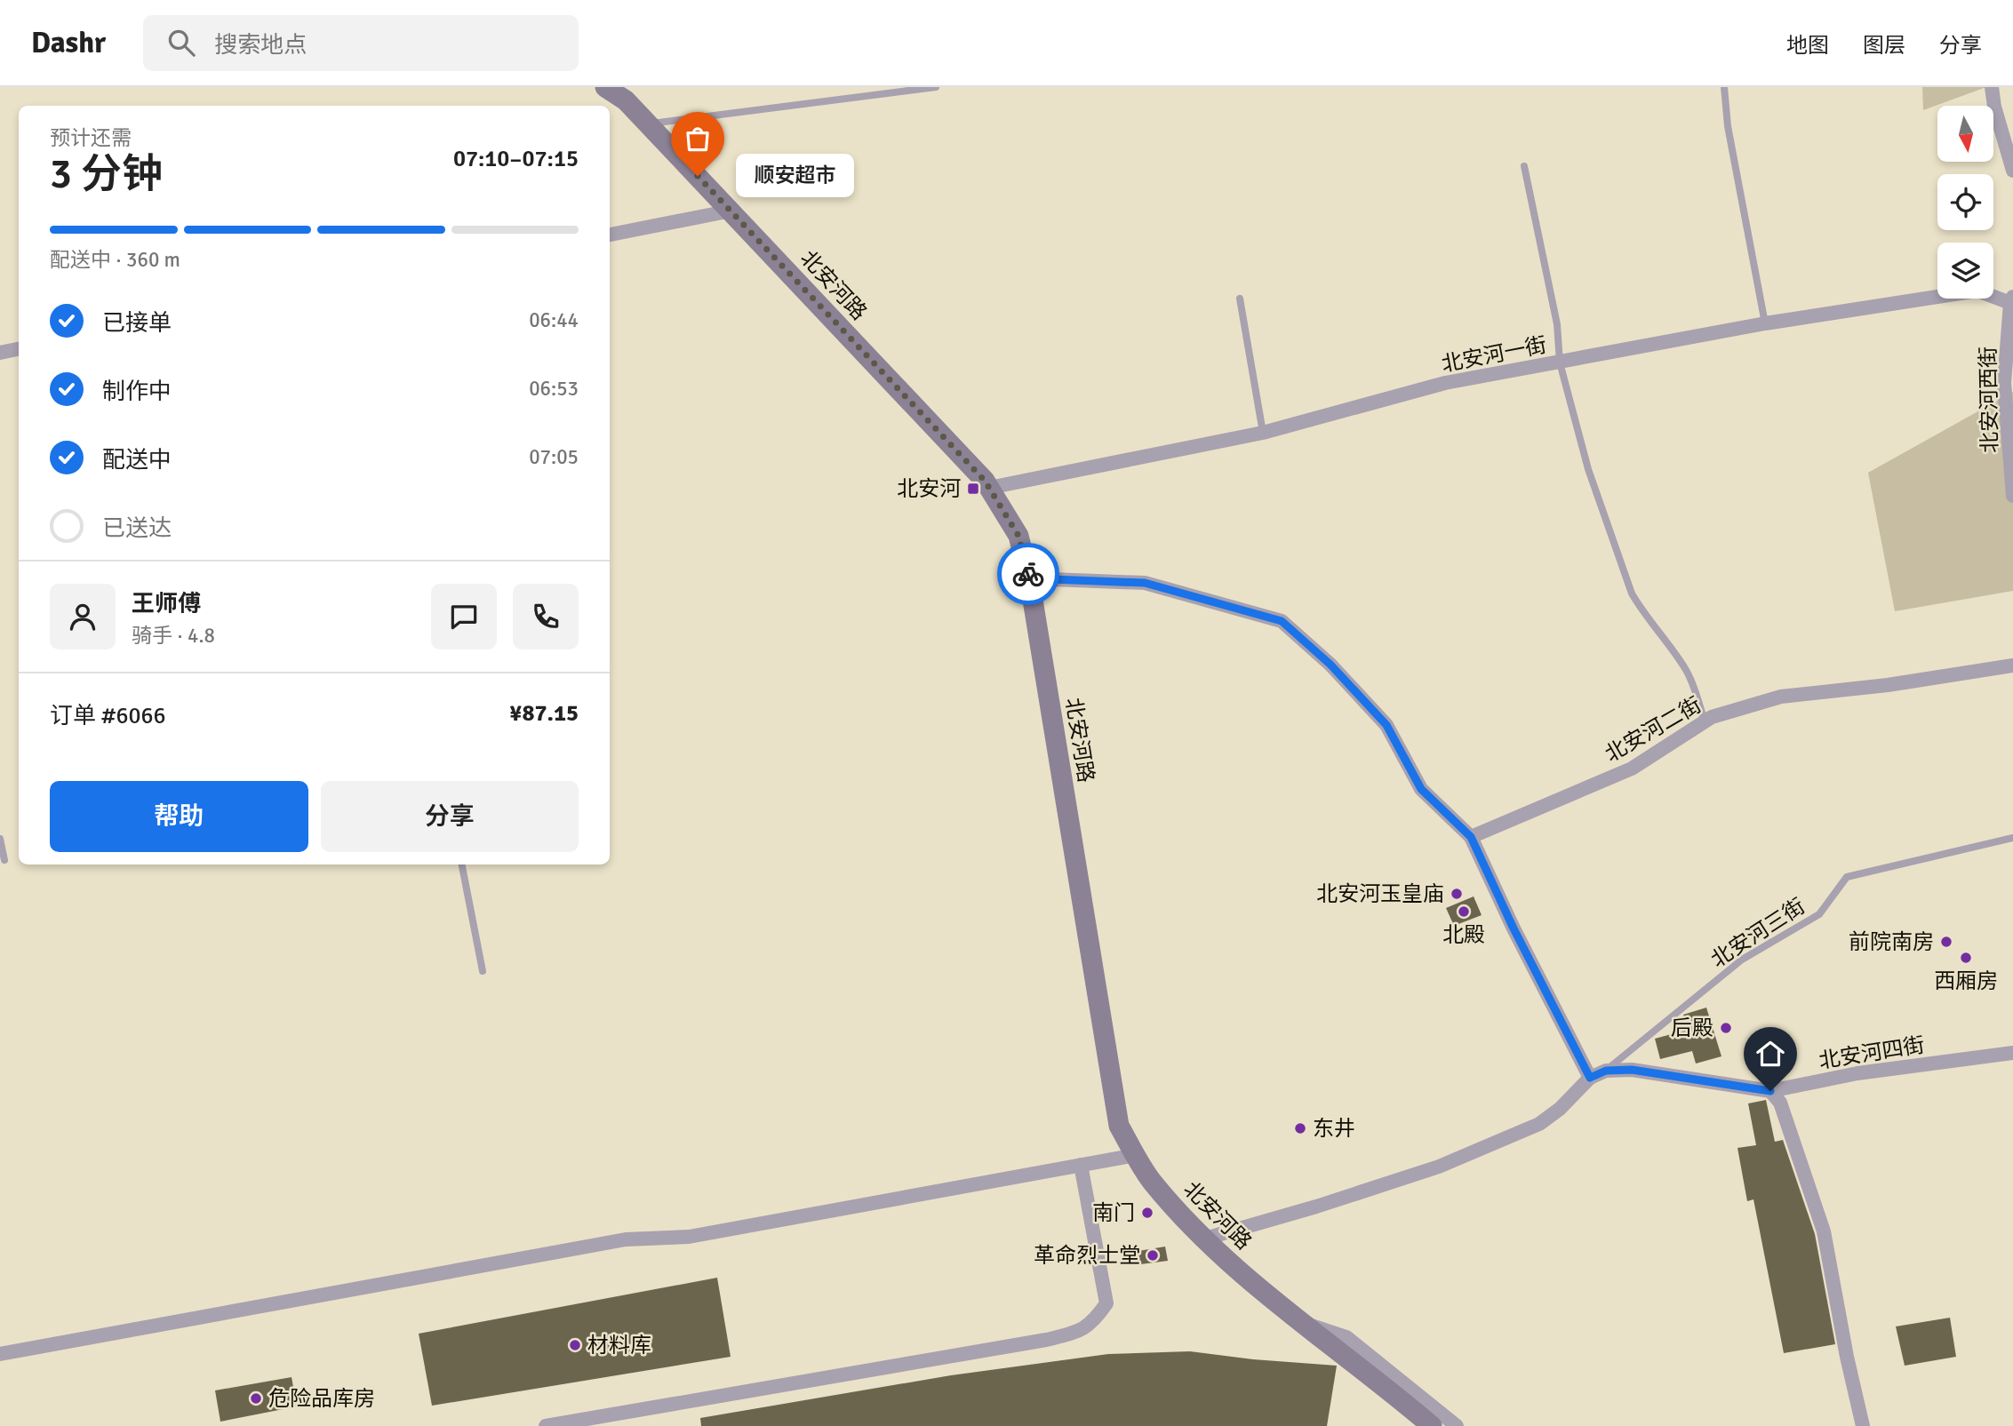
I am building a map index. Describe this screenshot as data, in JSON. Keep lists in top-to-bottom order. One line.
{"streets":{"main road":["北安河路"],"street":["北安河一街","北安河西街","北安河二街","北安河四街"],"lane":["北安河三街"]},"crossings":[["北安河路","北安河一街"],["北安河一街","北安河西街"],["北安河三街","北安河四街"]],"places":{"other":["顺安超市","北安河玉皇庙","北殿","前院南房","西厢房","后殿","东井","南门","革命烈士堂","材料库","危险品库房"],"transit":["北安河"]},"north":"bottom","page":{"header":"Dashr","search":"搜索地点","nav":["地图","图层","分享"],"heading":["3 分钟","预计还需","07:10–07:15"],"panel":["王师傅","骑手 · 4.8","订单 #6066","¥87.15"],"bubble":"顺安超市","bar":"配送中 · 360 m","list":[["已接单","06:44"],["制作中","06:53"],["配送中","07:05"],"已送达"],"buttons":["帮助","分享"]}}
